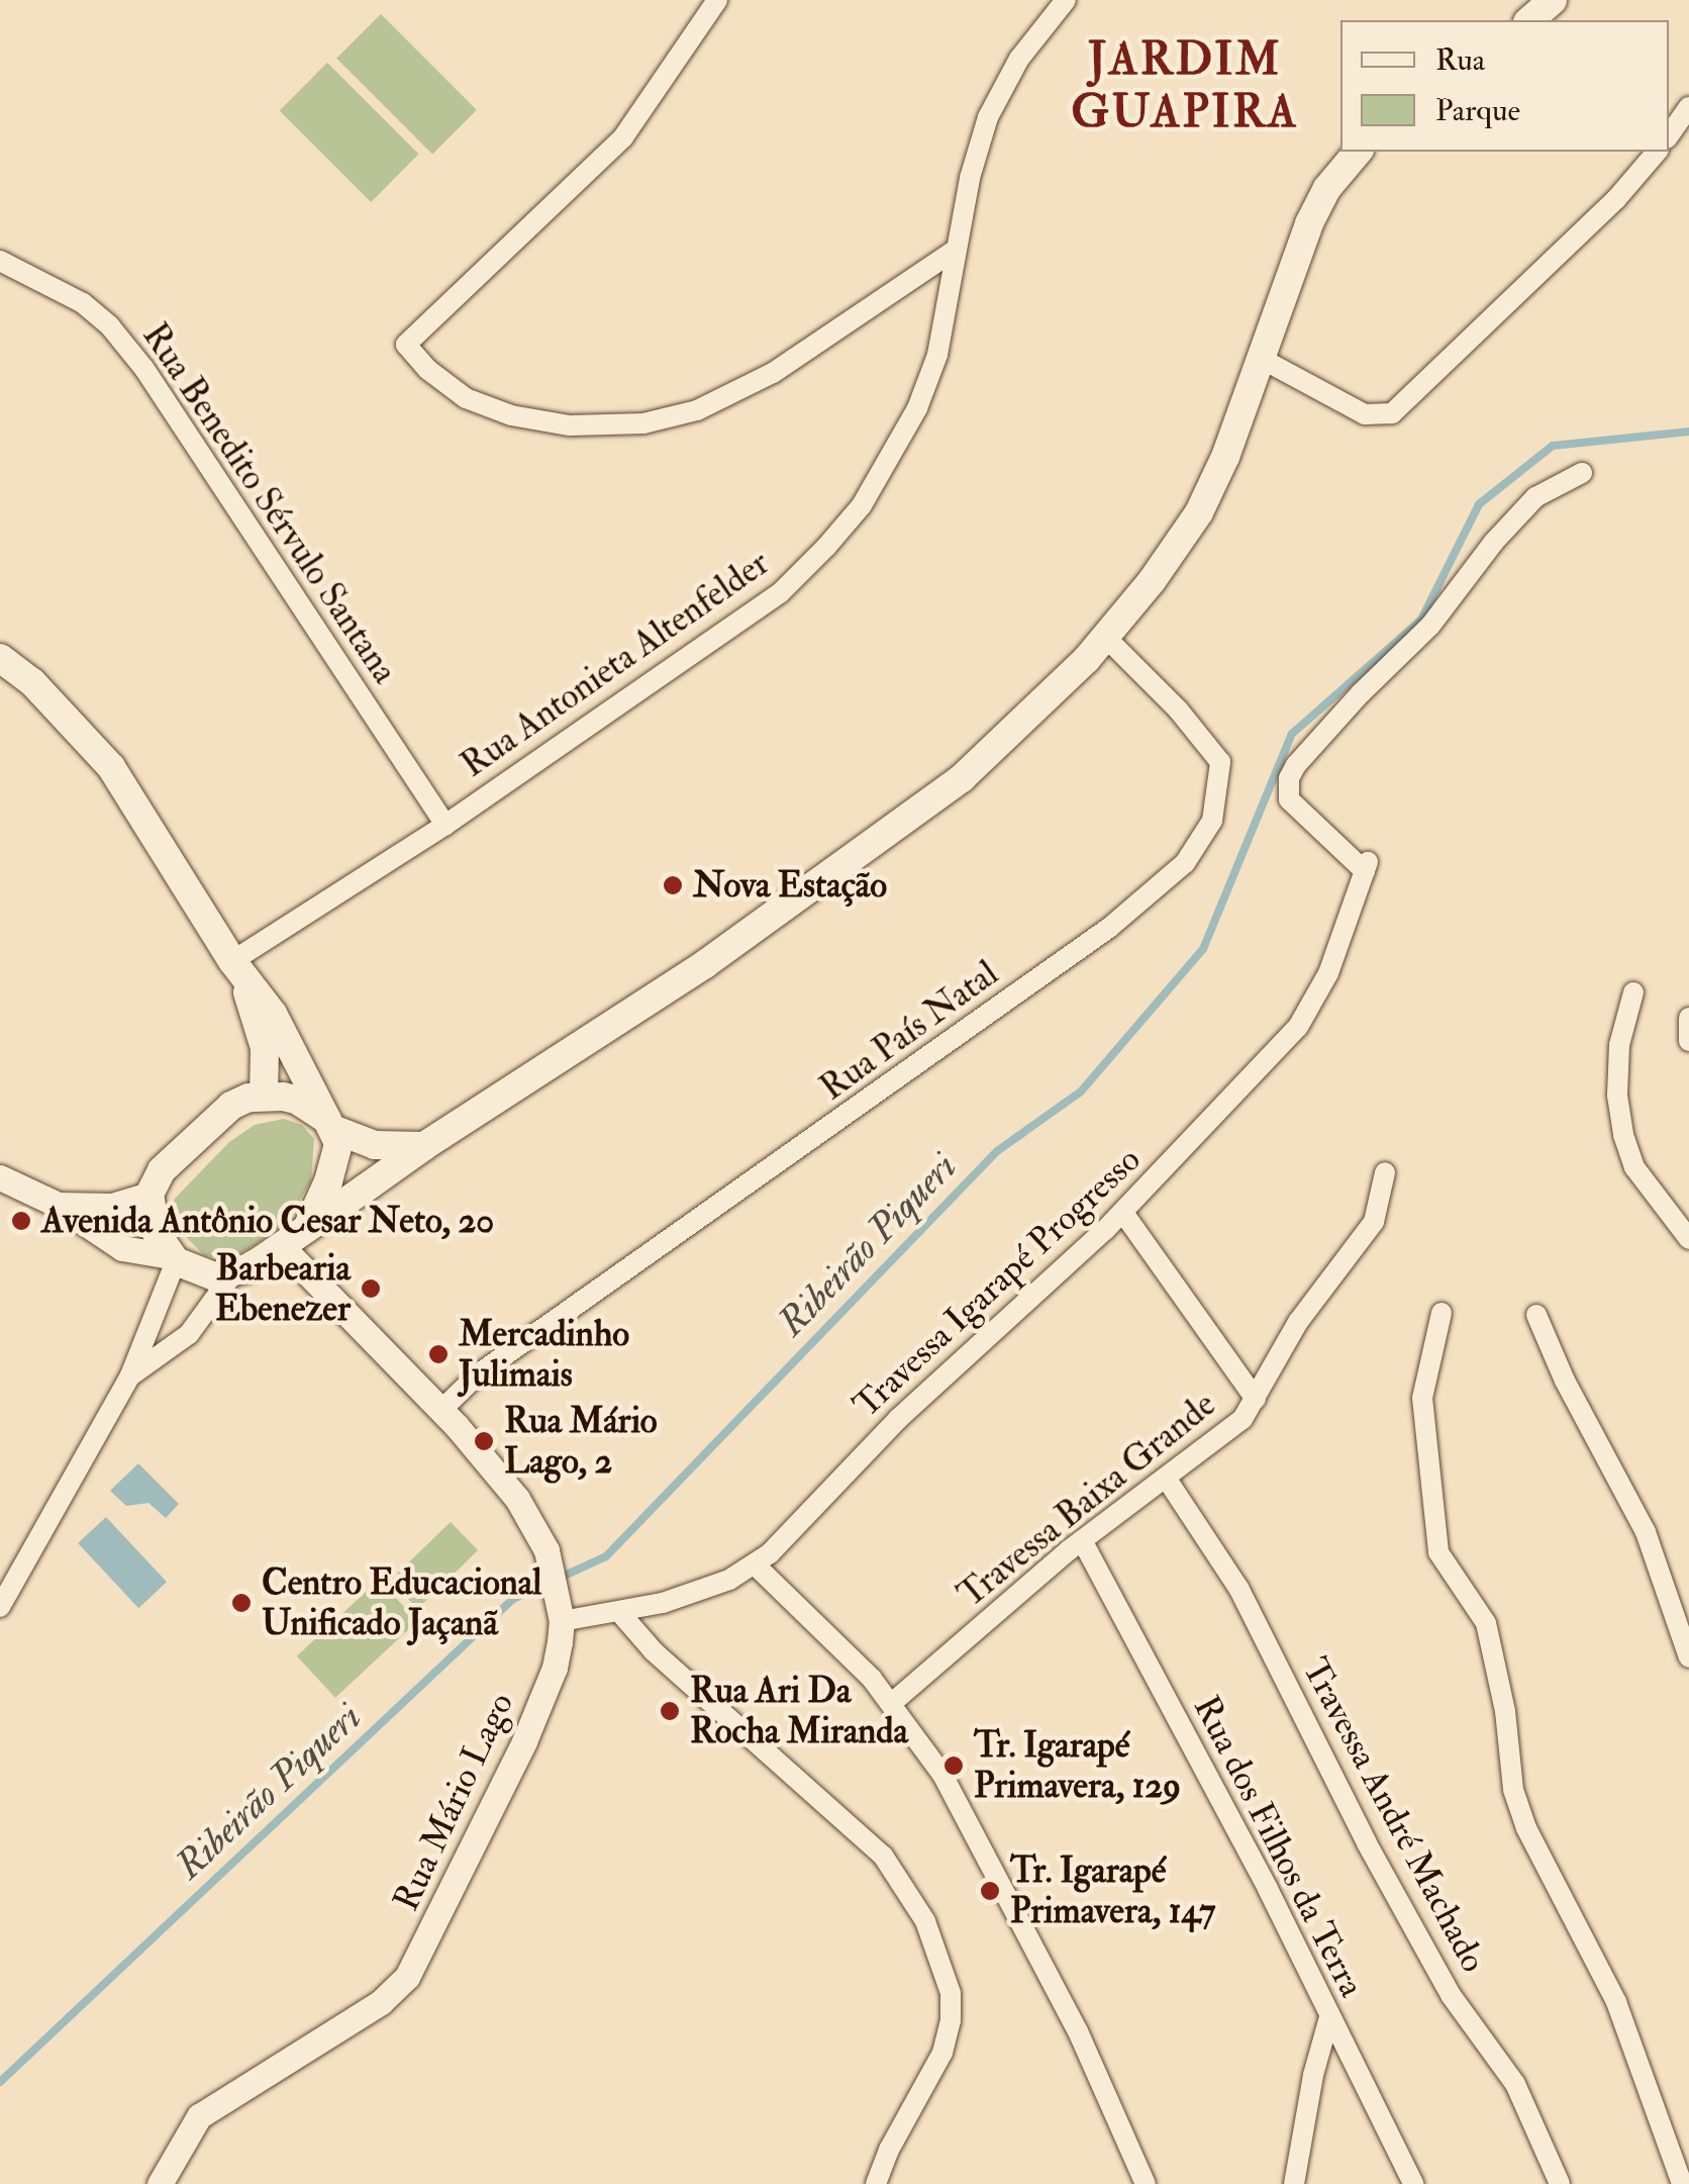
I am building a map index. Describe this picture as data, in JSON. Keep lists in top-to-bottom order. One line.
{"streets":{"street":["Rua Benedito Sérvulo Santana","Rua Antonieta Altenfelder","Rua País Natal","Travessa Igarapé Progresso","Travessa Baixa Grande","Rua Mário Lago","Travessa André Machado","Rua dos Filhos da Terra"]},"crossings":[["Rua Benedito Sérvulo Santana","Rua Antonieta Altenfelder"],["Rua País Natal","Rua Mário Lago"],["Travessa Igarapé Progresso","Rua Mário Lago"],["Travessa Baixa Grande","Travessa André Machado"],["Travessa Baixa Grande","Rua dos Filhos da Terra"]],"districts":["JARDIM GUAPIRA"],"water":["Ribeirão Piqueri"],"places":["Nova Estação","Avenida Antônio Cesar Neto, 20","Barbearia Ebenezer","Mercadinho Julimais","Rua Mário Lago, 2","Centro Educacional Unificado Jaçanã","Rua Ari Da Rocha Miranda","Tr. Igarapé Primavera, 129","Tr. Igarapé Primavera, 147"],"legend":["Rua","Parque"]}
